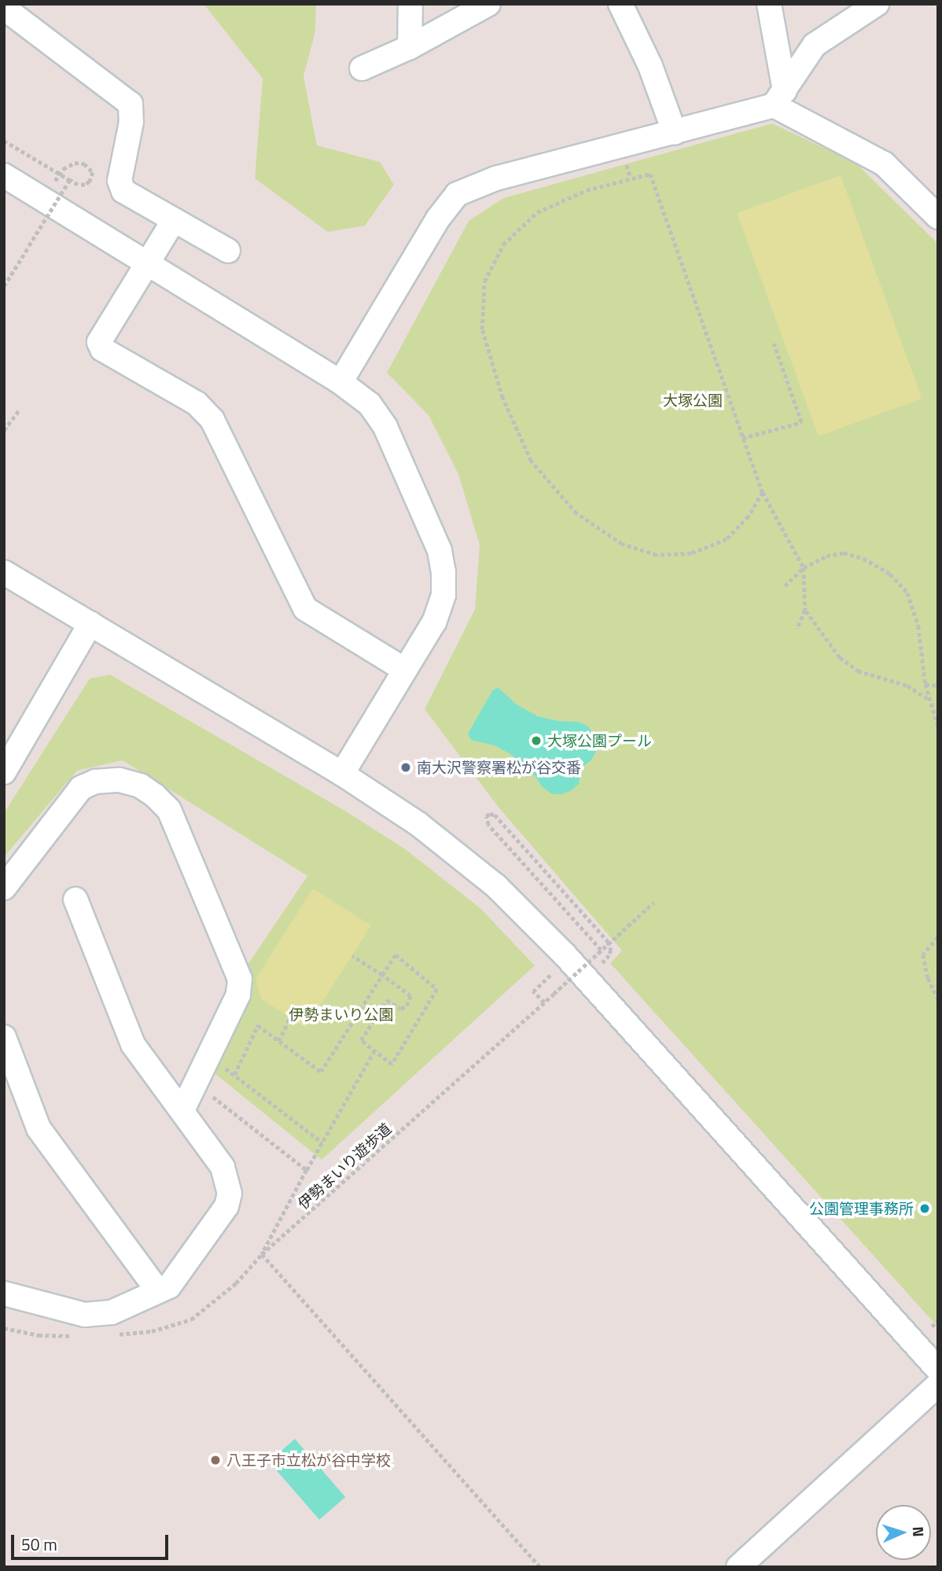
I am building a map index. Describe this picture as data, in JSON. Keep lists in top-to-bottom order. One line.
{"streets":{"path":["伊勢まいり遊歩道"]},"parks":["大塚公園","伊勢まいり公園"],"places":["大塚公園プール","南大沢警察署松が谷交番","公園管理事務所","八王子市立松が谷中学校"],"scale_bar":"50 m","north":"right"}
